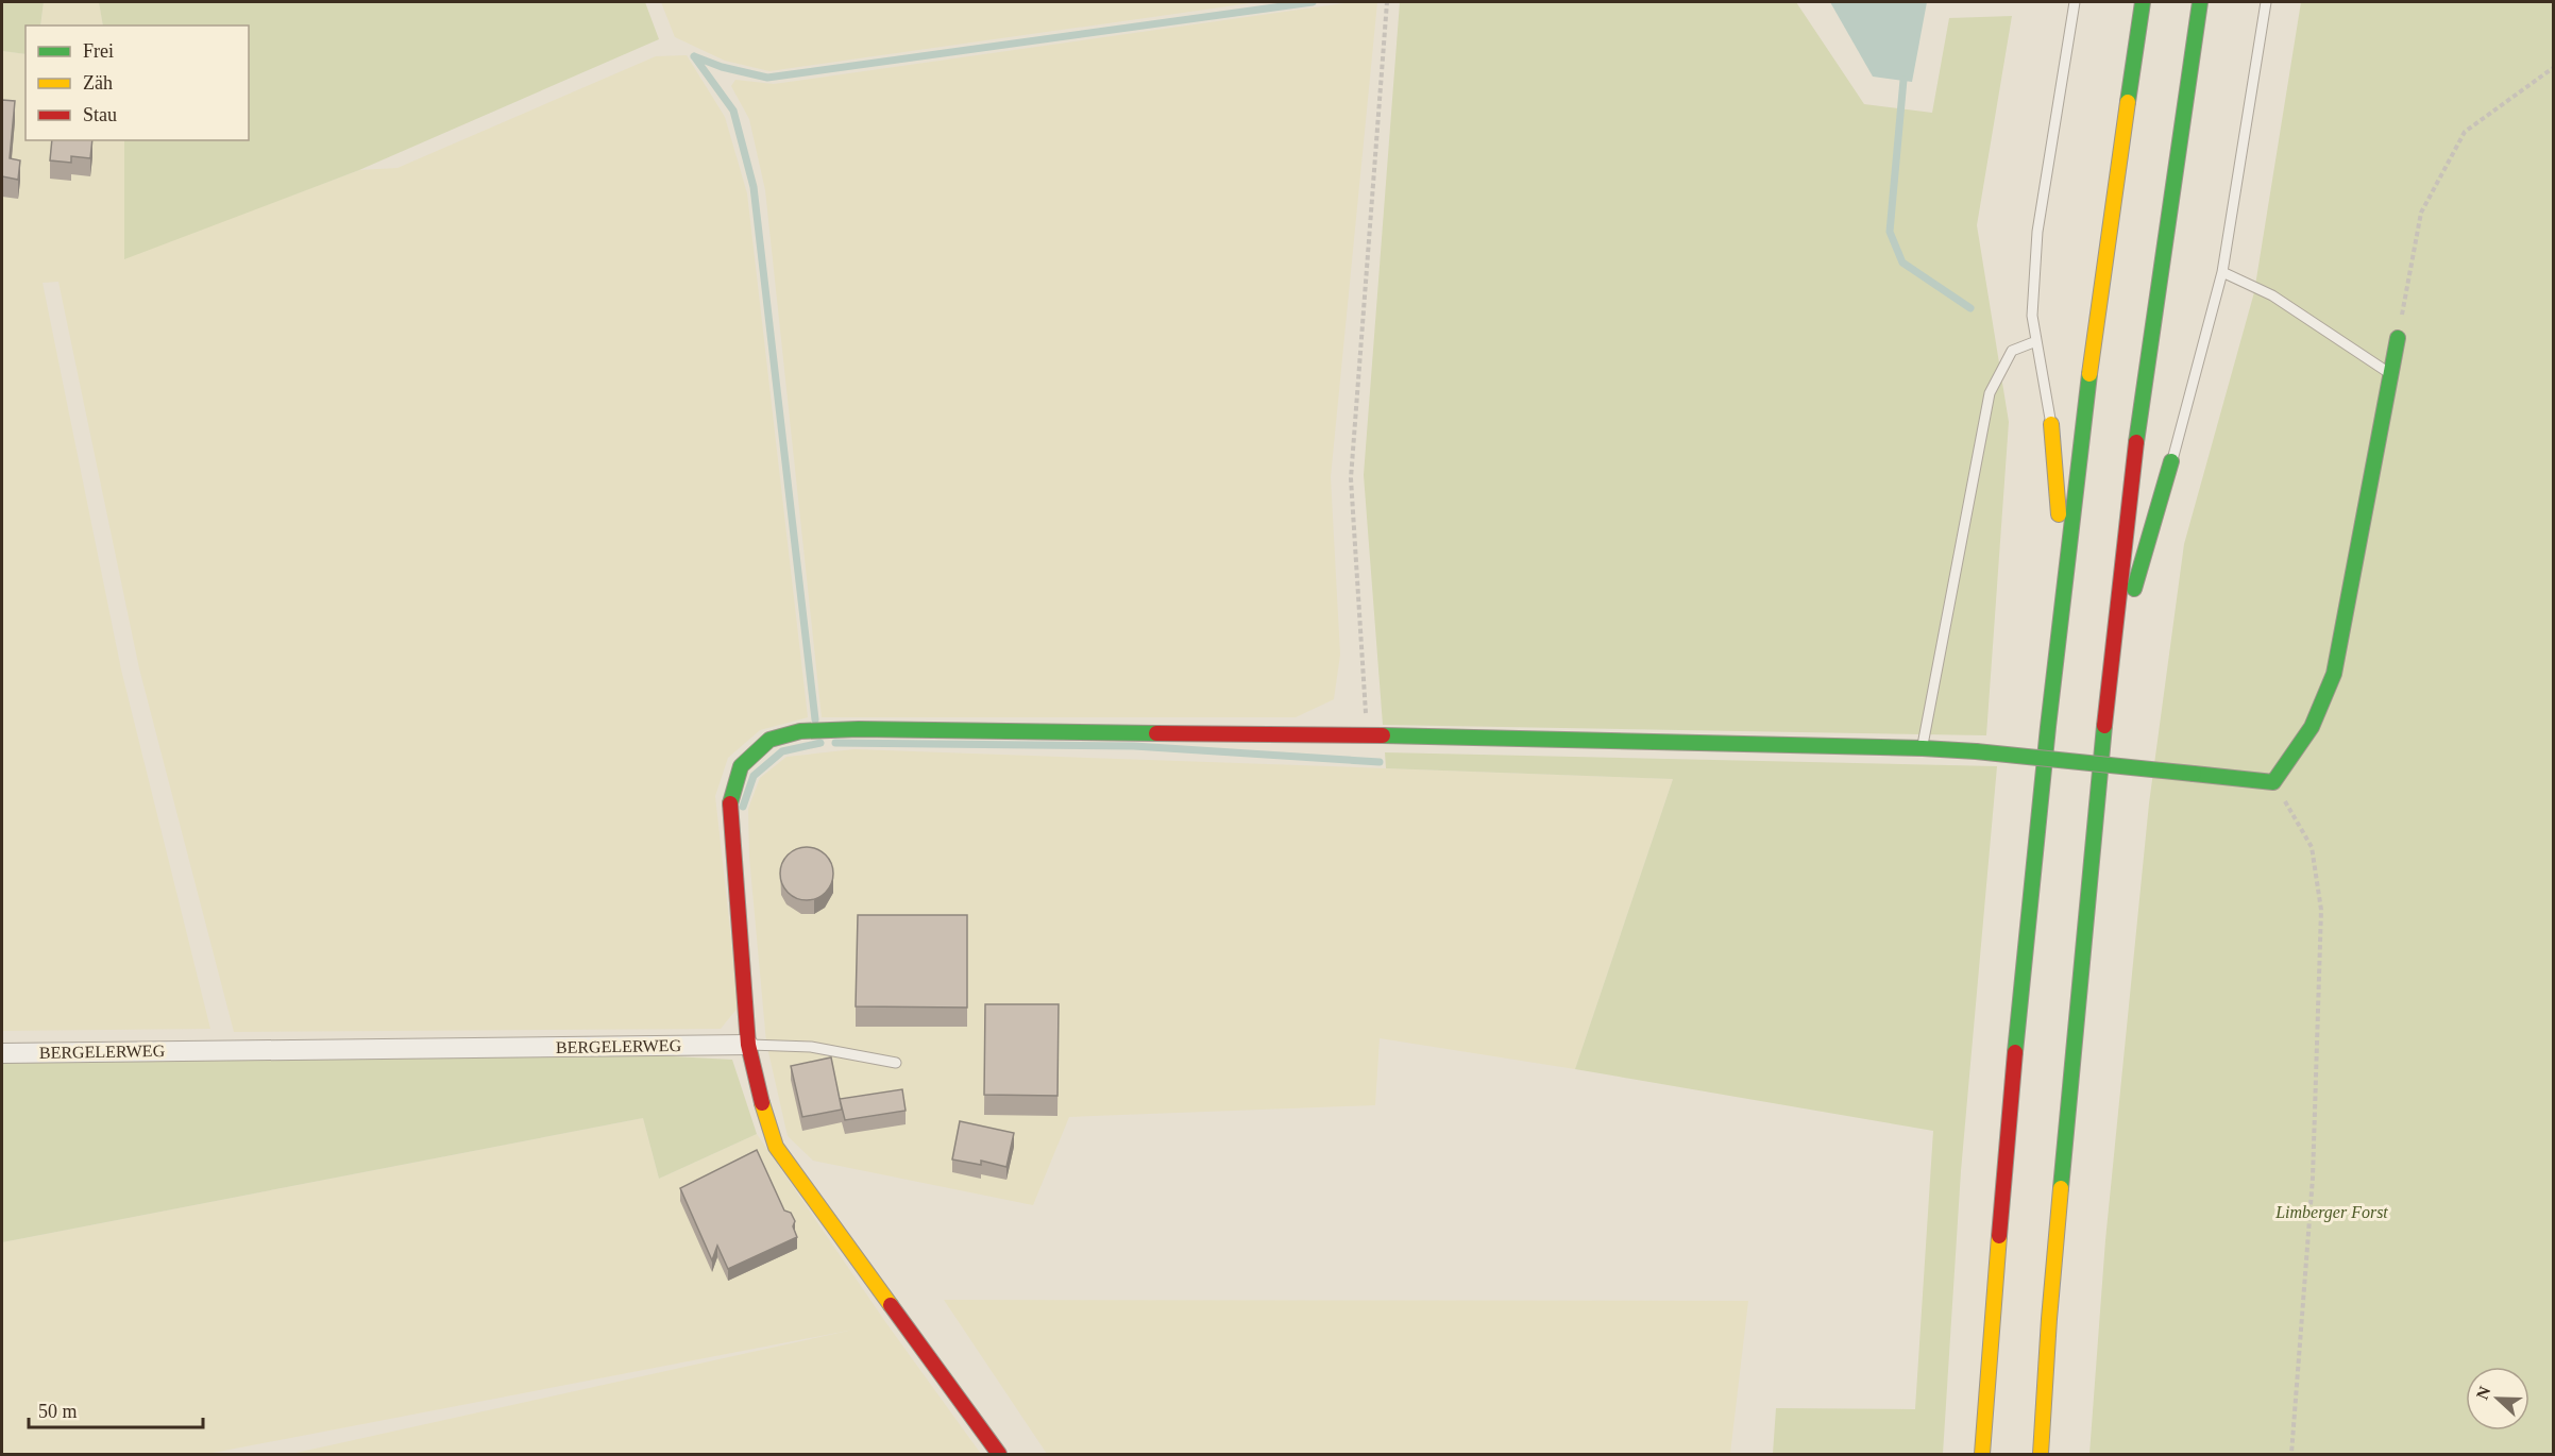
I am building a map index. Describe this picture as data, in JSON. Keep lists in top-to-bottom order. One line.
{"streets":{"street":["BERGELERWEG"]},"parks":["Limberger Forst"],"legend":["Frei","Zäh","Stau"],"scale_bar":"50 m","north":"left"}
